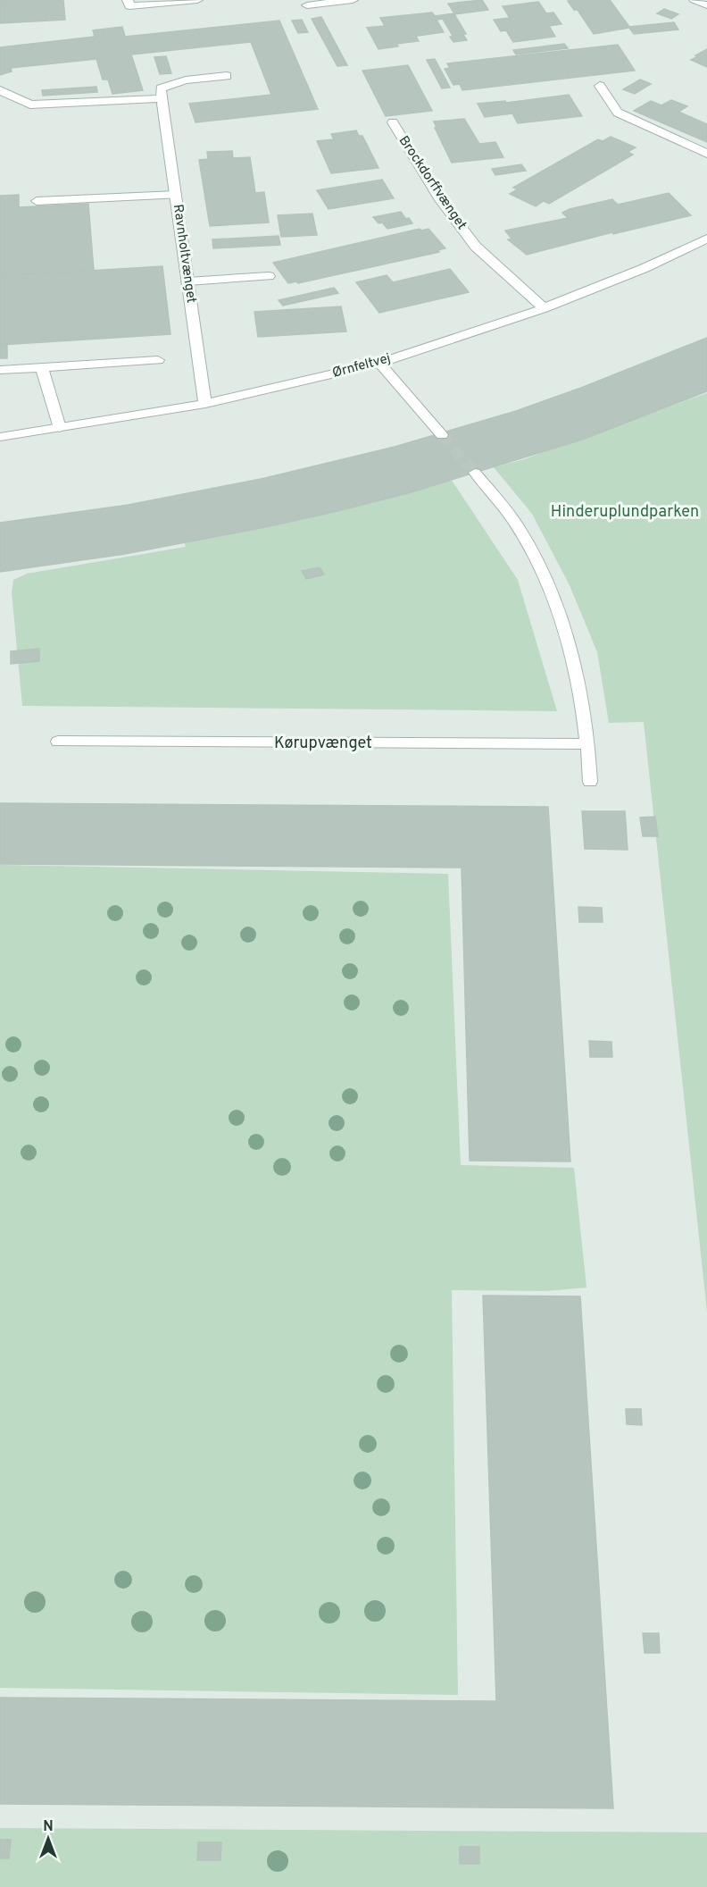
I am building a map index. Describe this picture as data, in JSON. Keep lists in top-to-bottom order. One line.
{"streets":{"street":["Brockdorffvænget","Ravnholtvænget","Ørnfeltvej","Kørupvænget"]},"crossings":[["Brockdorffvænget","Ørnfeltvej"],["Ravnholtvænget","Ørnfeltvej"]],"parks":["Hinderuplundparken"],"north":"top"}
